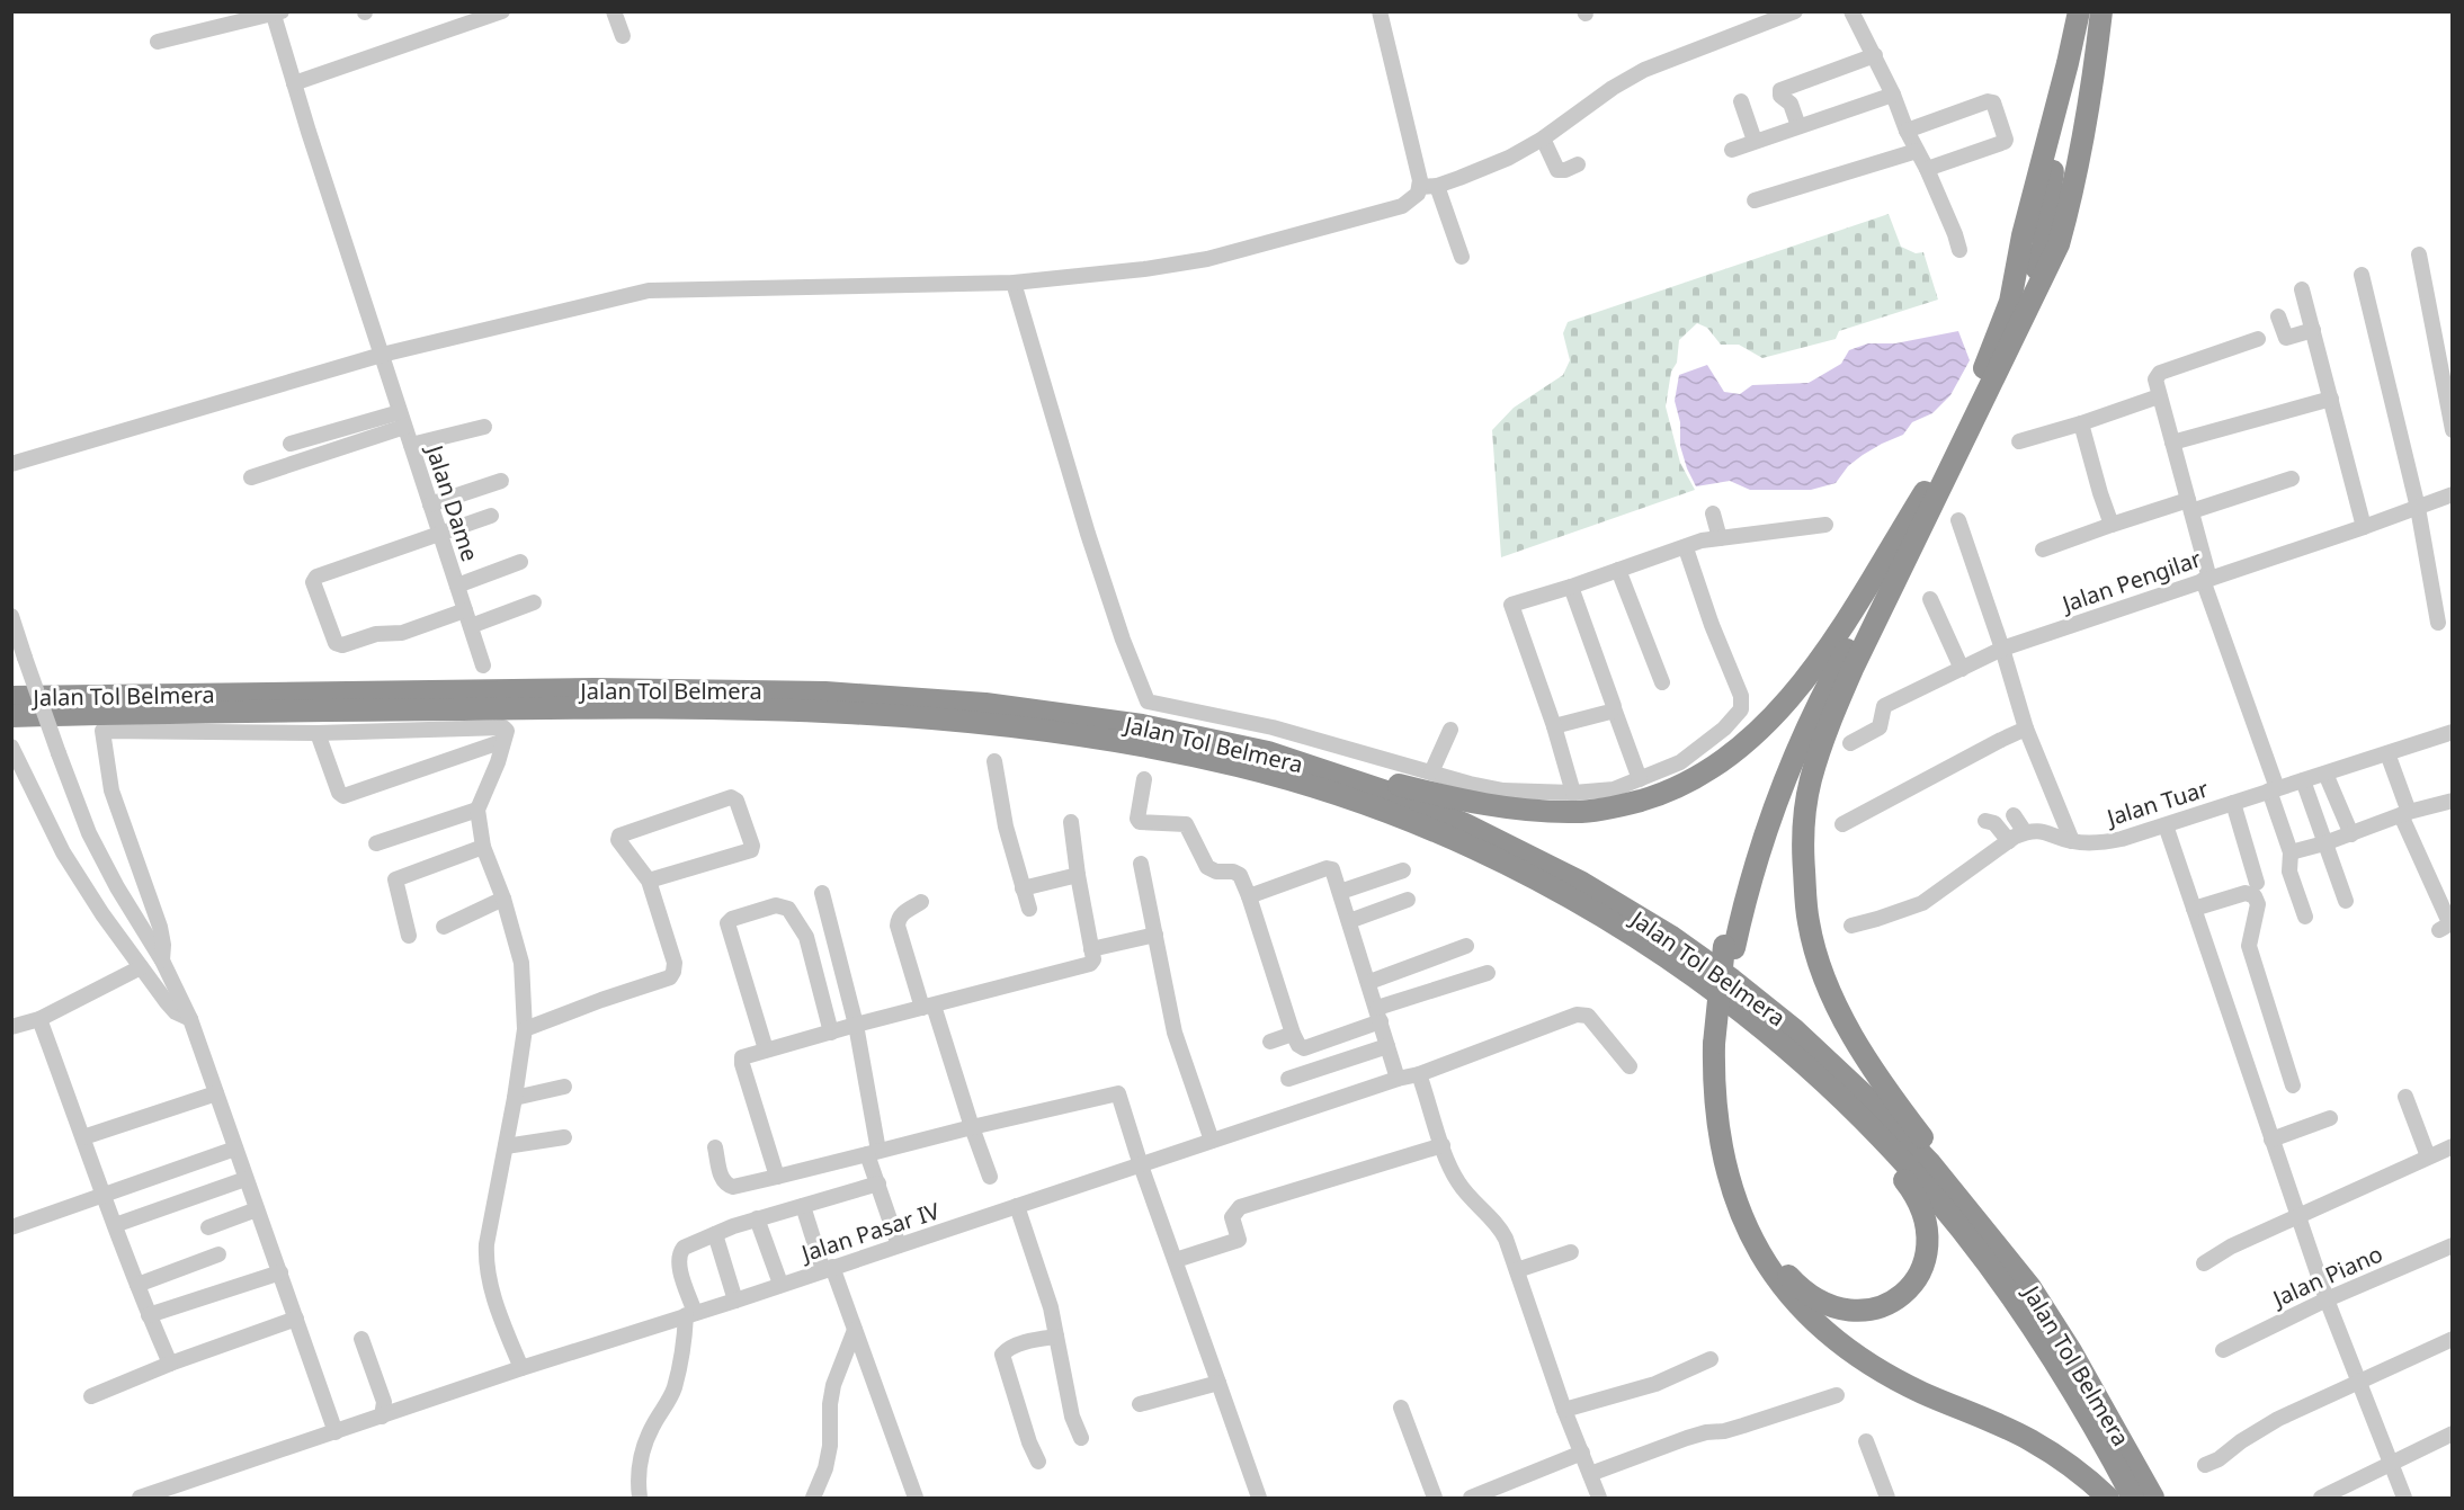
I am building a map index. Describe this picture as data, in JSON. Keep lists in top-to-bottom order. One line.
{"streets":{"highway":["Jalan Tol Belmera"],"street":["Jalan Dame","Jalan Pengilar","Jalan Tuar","Jalan Pasar IV","Jalan Piano"]}}
